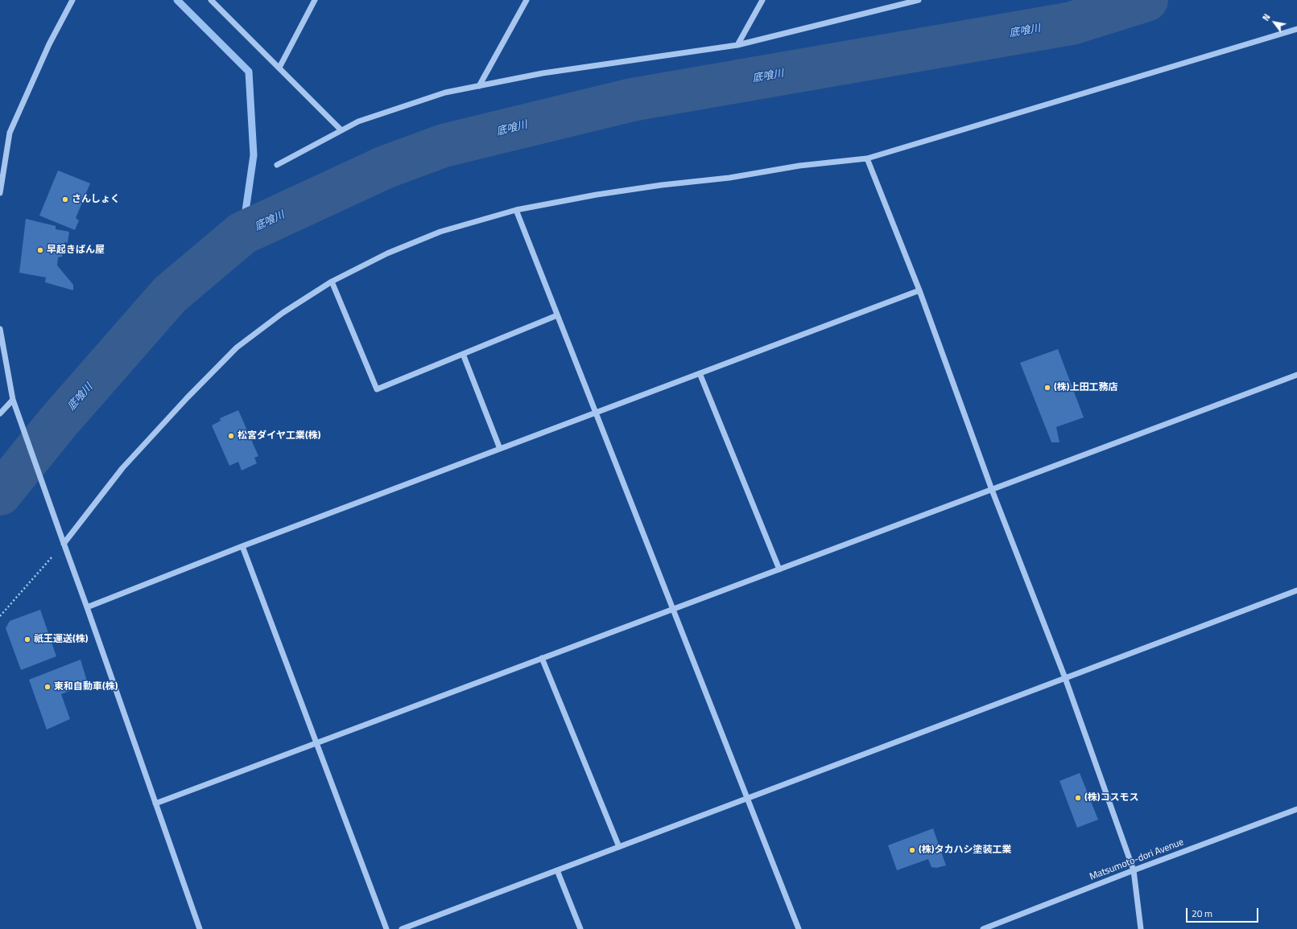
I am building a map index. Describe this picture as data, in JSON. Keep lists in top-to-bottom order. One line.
{"streets":{"street":["Matsumoto-dori Avenue"]},"water":["底喰川"],"places":["さんしょく","早起きぱん屋","(株)上田工務店","松宮ダイヤ工業(株)","祇王運送(株)","東和自動車(株)","(株)コスモス","(株)タカハシ塗装工業"],"scale_bar":"20 m","north":"top left"}
